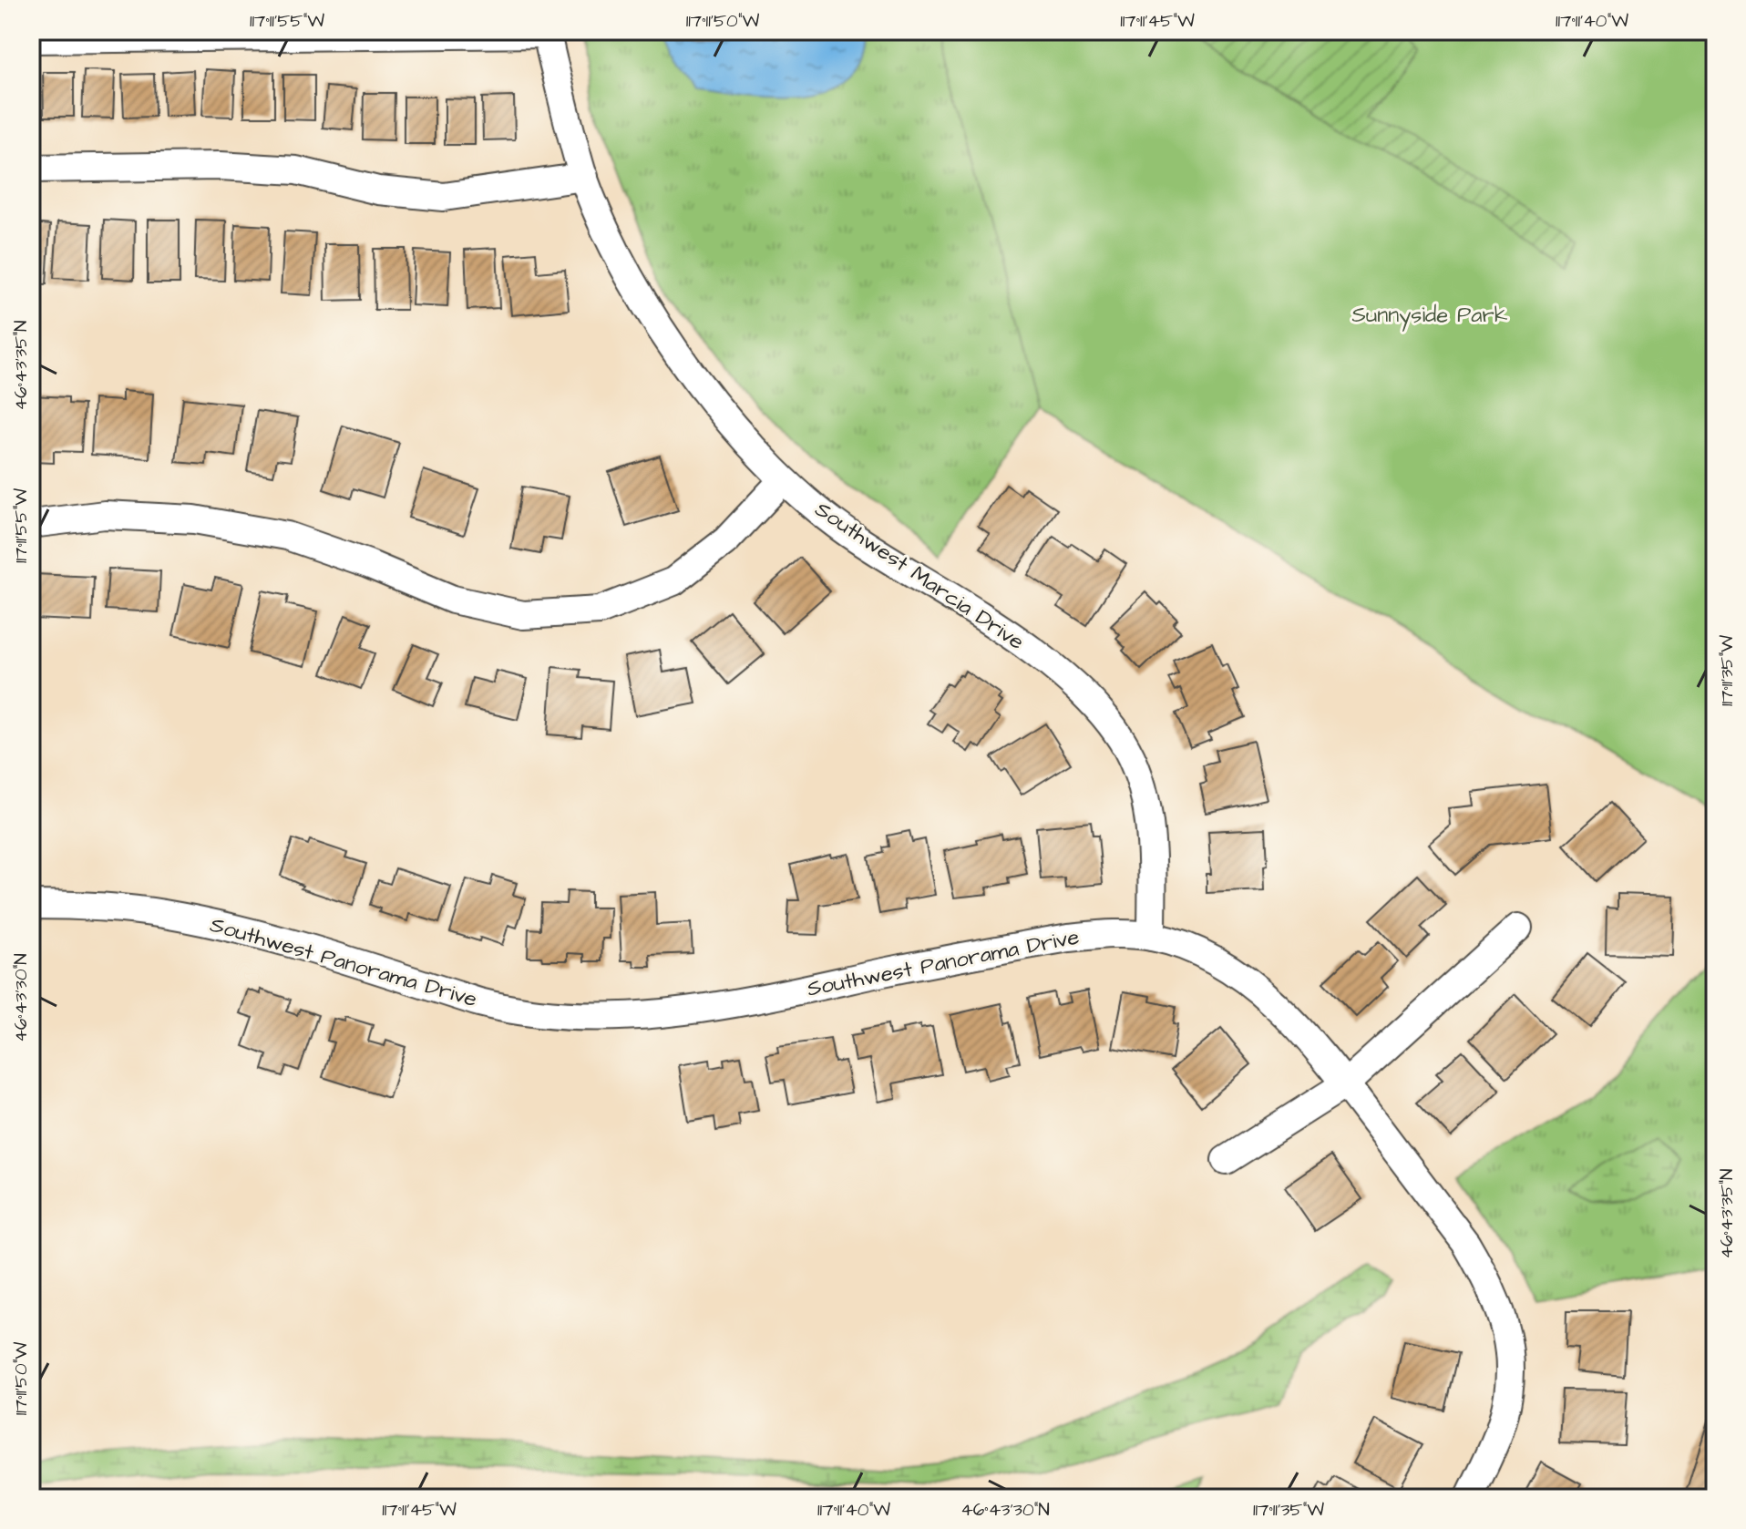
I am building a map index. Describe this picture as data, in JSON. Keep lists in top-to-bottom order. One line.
{"streets":{"street":["Southwest Marcia Drive","Southwest Panorama Drive"]},"crossings":[["Southwest Marcia Drive","Southwest Panorama Drive"]],"parks":["Sunnyside Park"],"coordinates":["117°11'55\"W","117°11'50\"W","117°11'45\"W","117°11'40\"W","46°43'35\"N","117°11'35\"W","46°43'30\"N"]}
